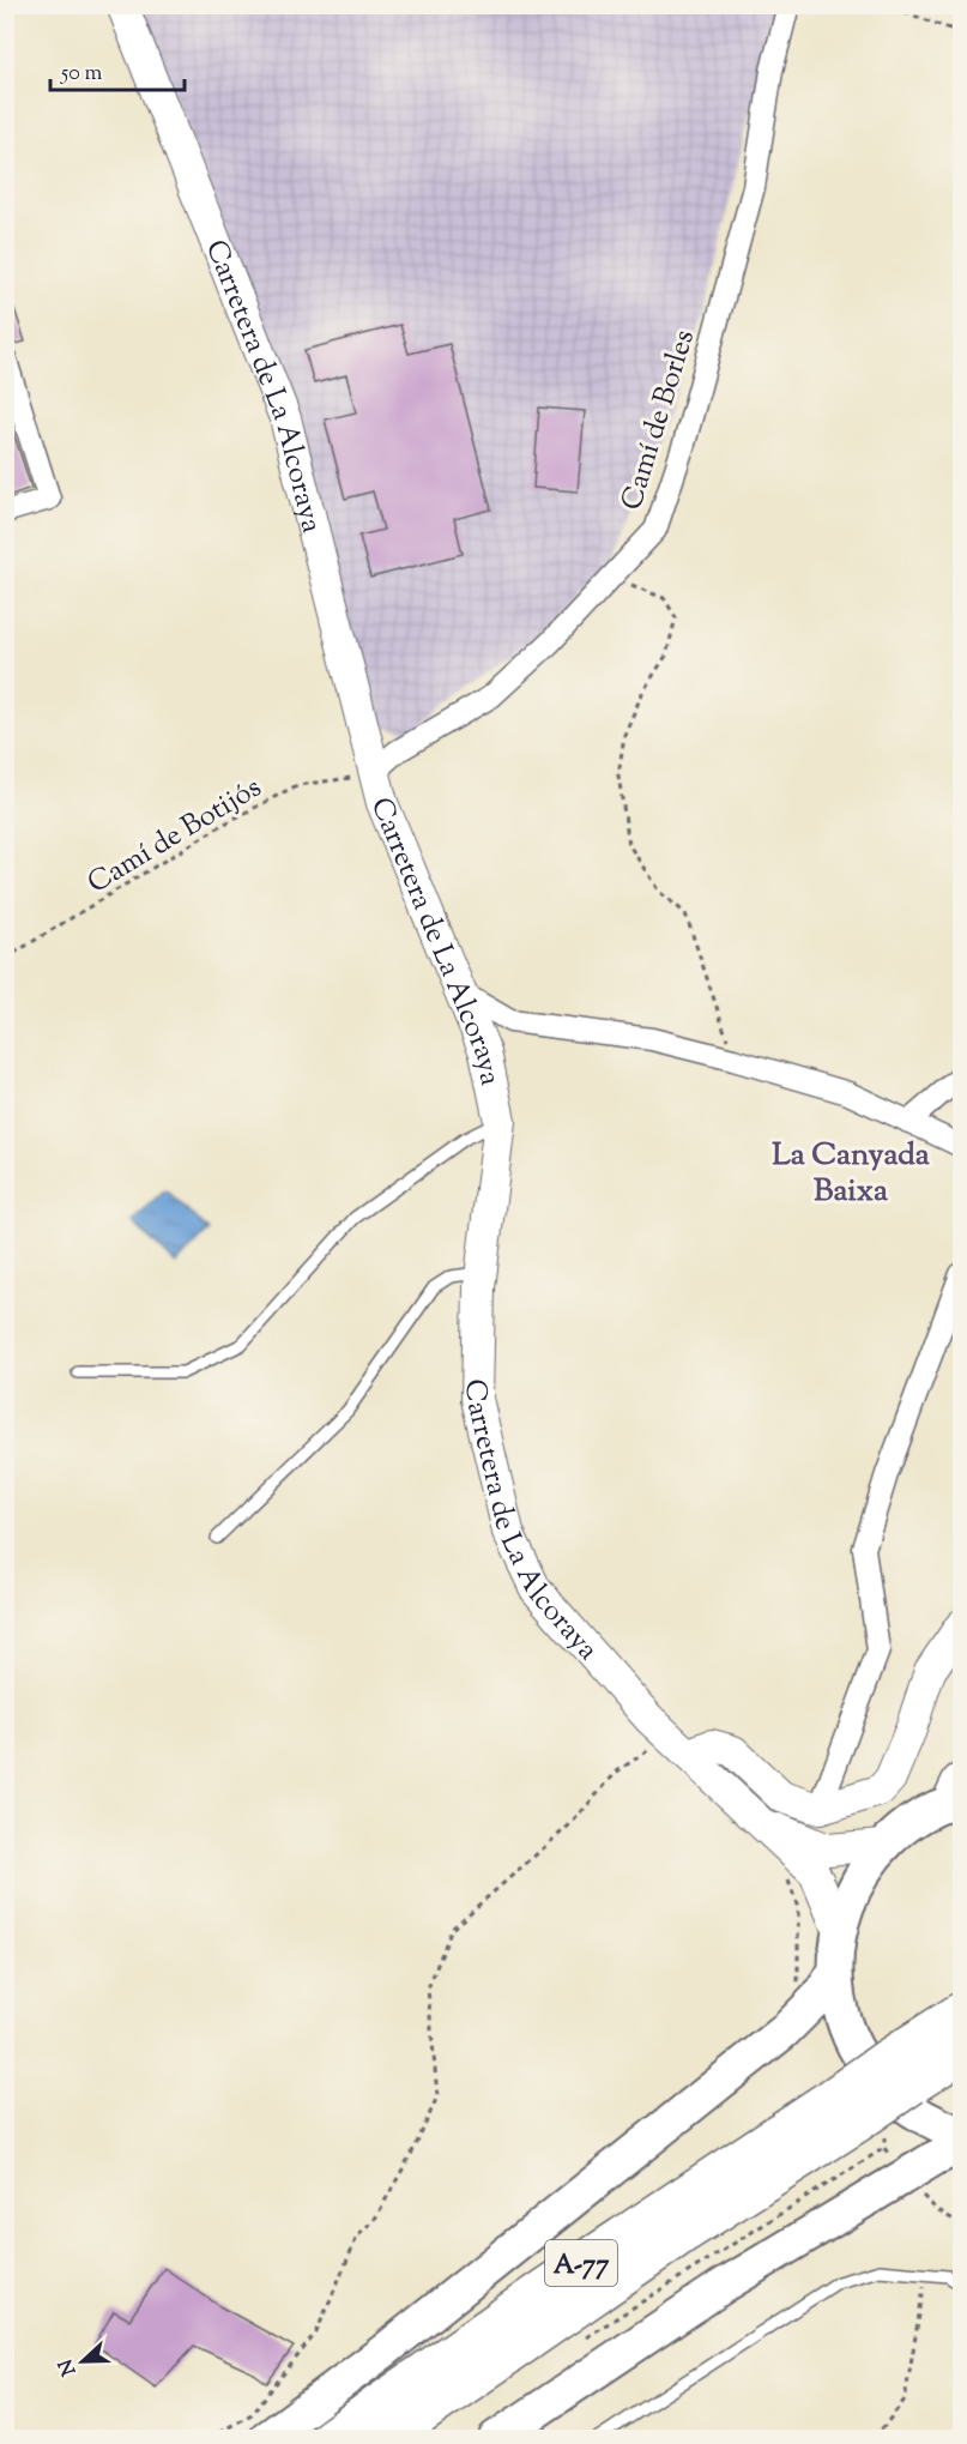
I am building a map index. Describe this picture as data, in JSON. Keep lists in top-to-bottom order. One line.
{"streets":{"highway":["A-77"],"street":["Carretera de La Alcoraya","Camí de Borles"],"path":["Camí de Botijós"]},"crossings":[["Carretera de La Alcoraya","Camí de Borles"],["Carretera de La Alcoraya","Camí de Botijós"],["Camí de Borles","Camí de Botijós"]],"districts":["La Canyada Baixa"],"scale_bar":"50 m","north":"left"}
